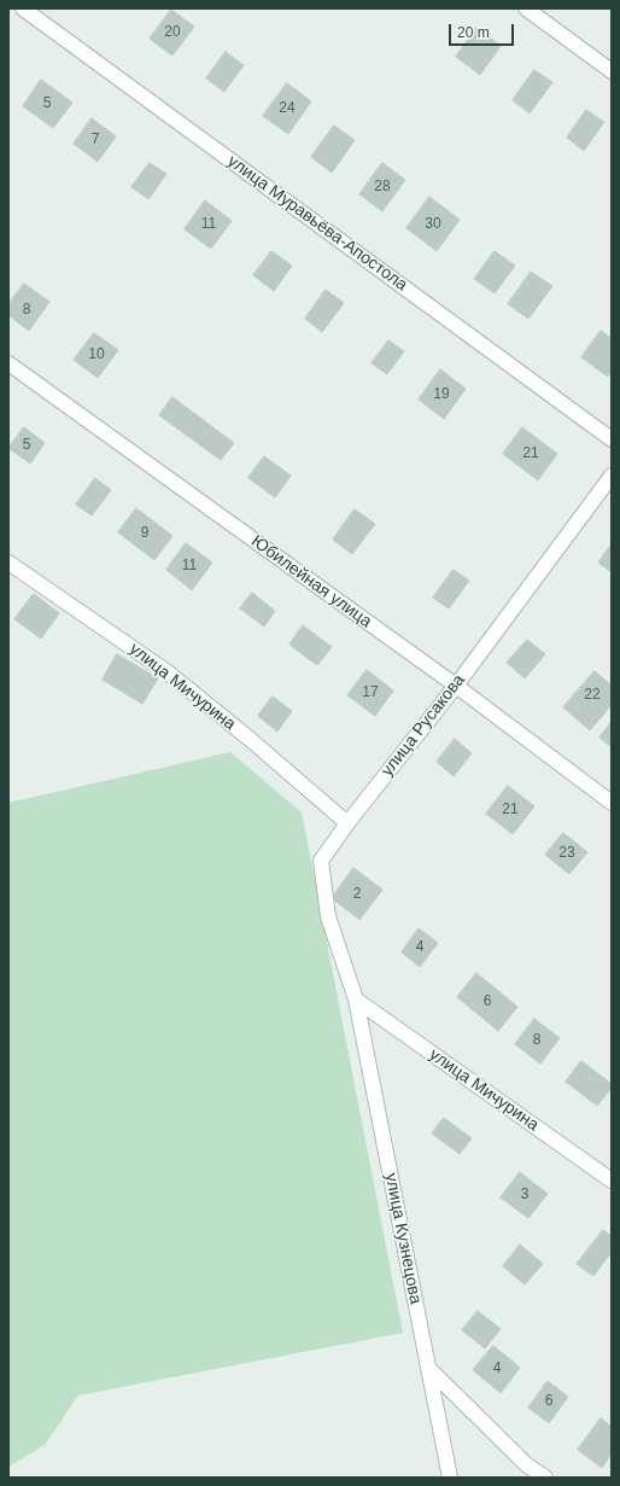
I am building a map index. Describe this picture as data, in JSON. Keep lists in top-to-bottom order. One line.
{"streets":{"street":["улица Муравьёва-Апостола","Юбилейная улица","улица Мичурина","улица Русакова","улица Кузнецова"]},"crossings":[["Юбилейная улица","улица Русакова"],["улица Мичурина","улица Русакова"],["улица Мичурина","улица Кузнецова"],["улица Русакова","улица Кузнецова"]],"house_numbers":["20","5","24","7","28","11","30","8","10","19","5","21","9","11","17","22","21","23","2","4","6","8","3","4","6"],"scale_bar":"20 m"}
